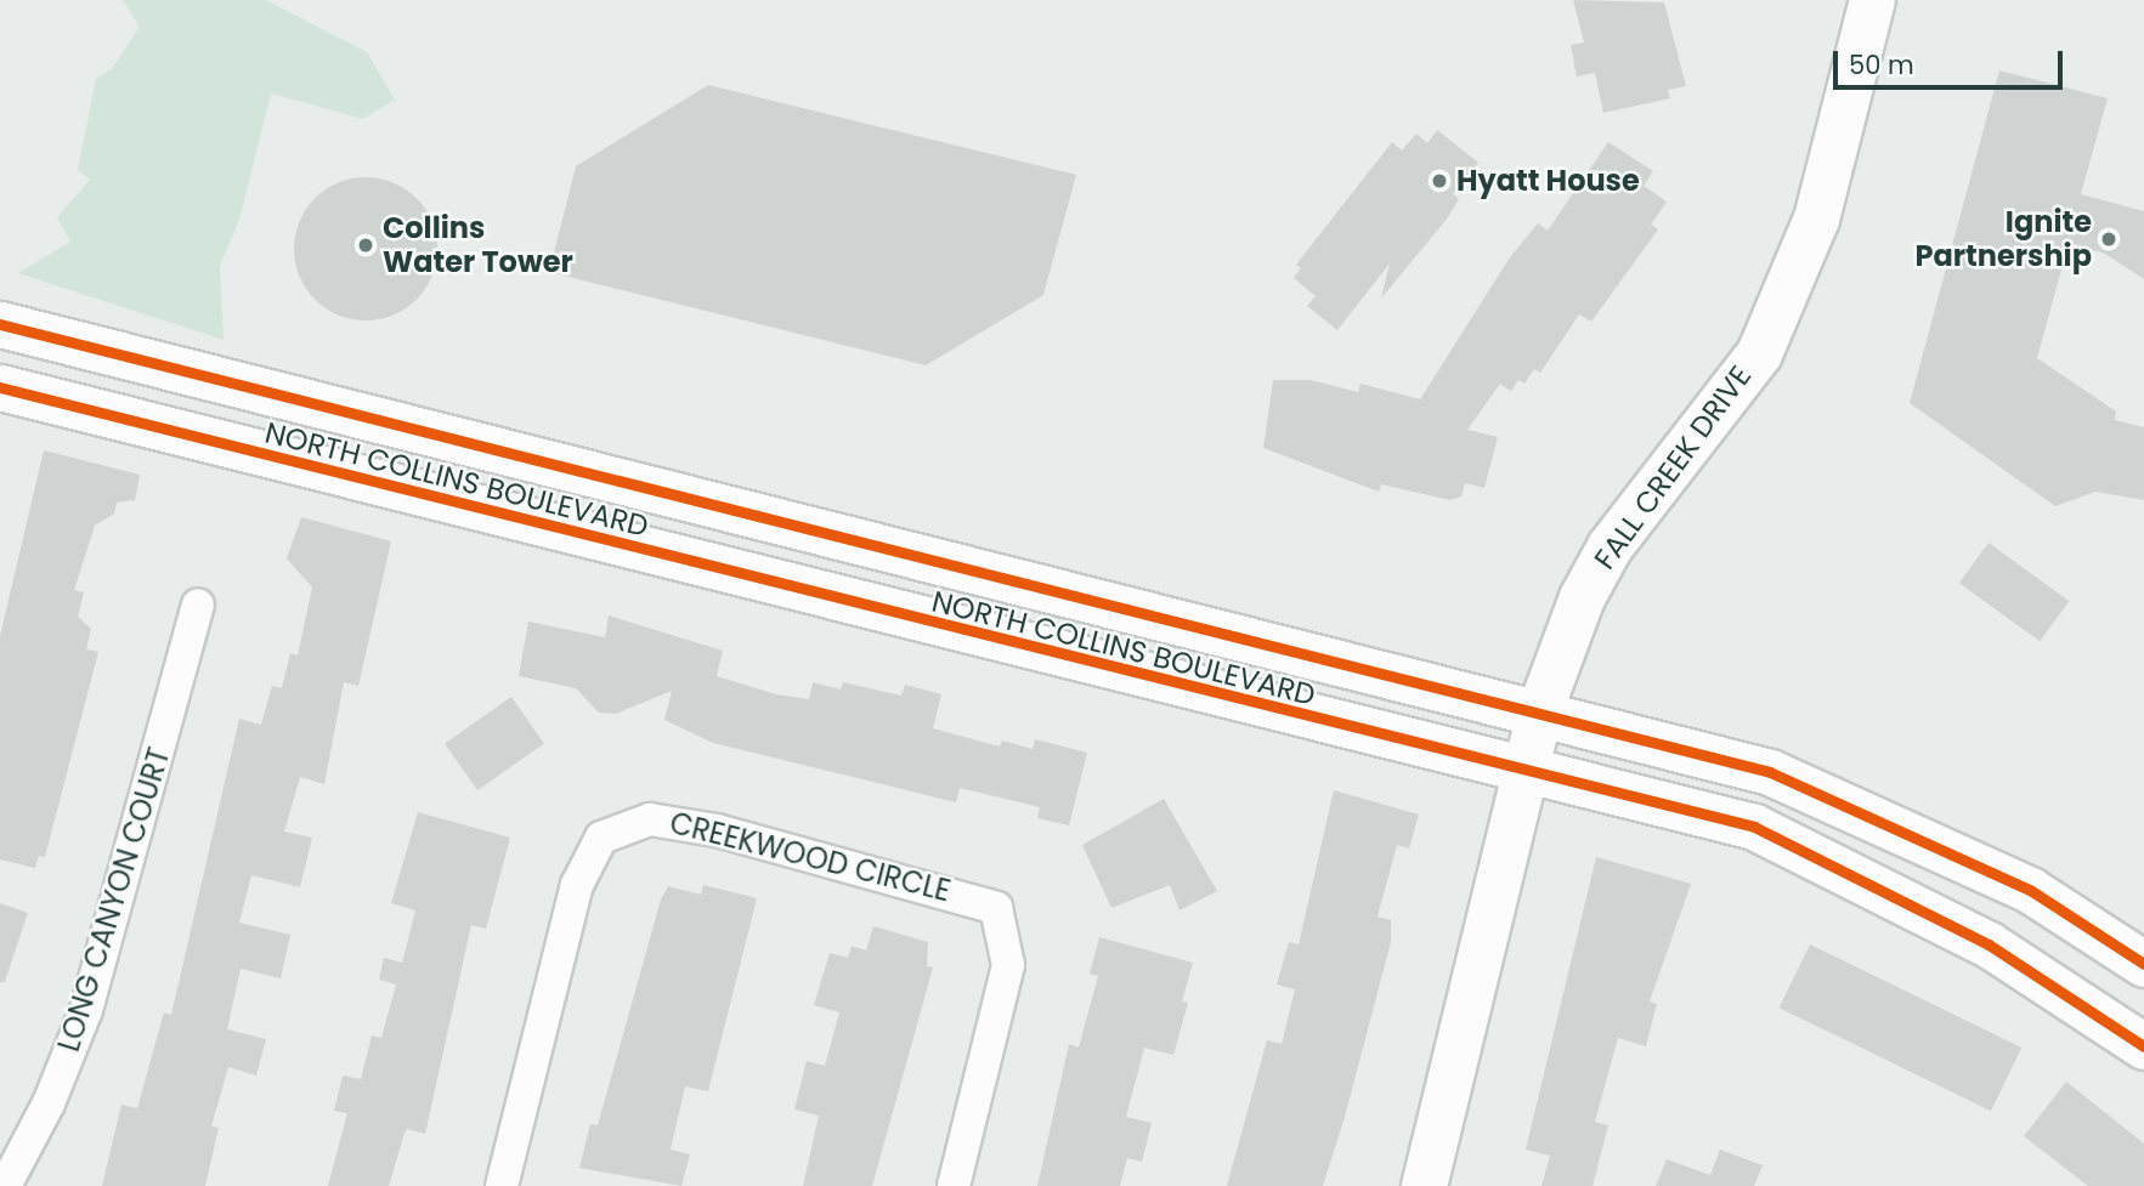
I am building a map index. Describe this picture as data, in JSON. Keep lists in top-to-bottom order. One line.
{"streets":{"main road":["FALL CREEK DRIVE","NORTH COLLINS BOULEVARD"],"street":["CREEKWOOD CIRCLE","LONG CANYON COURT"]},"crossings":[["FALL CREEK DRIVE","NORTH COLLINS BOULEVARD"]],"places":["Hyatt House","Ignite Partnership","Collins Water Tower"],"scale_bar":"50 m"}
